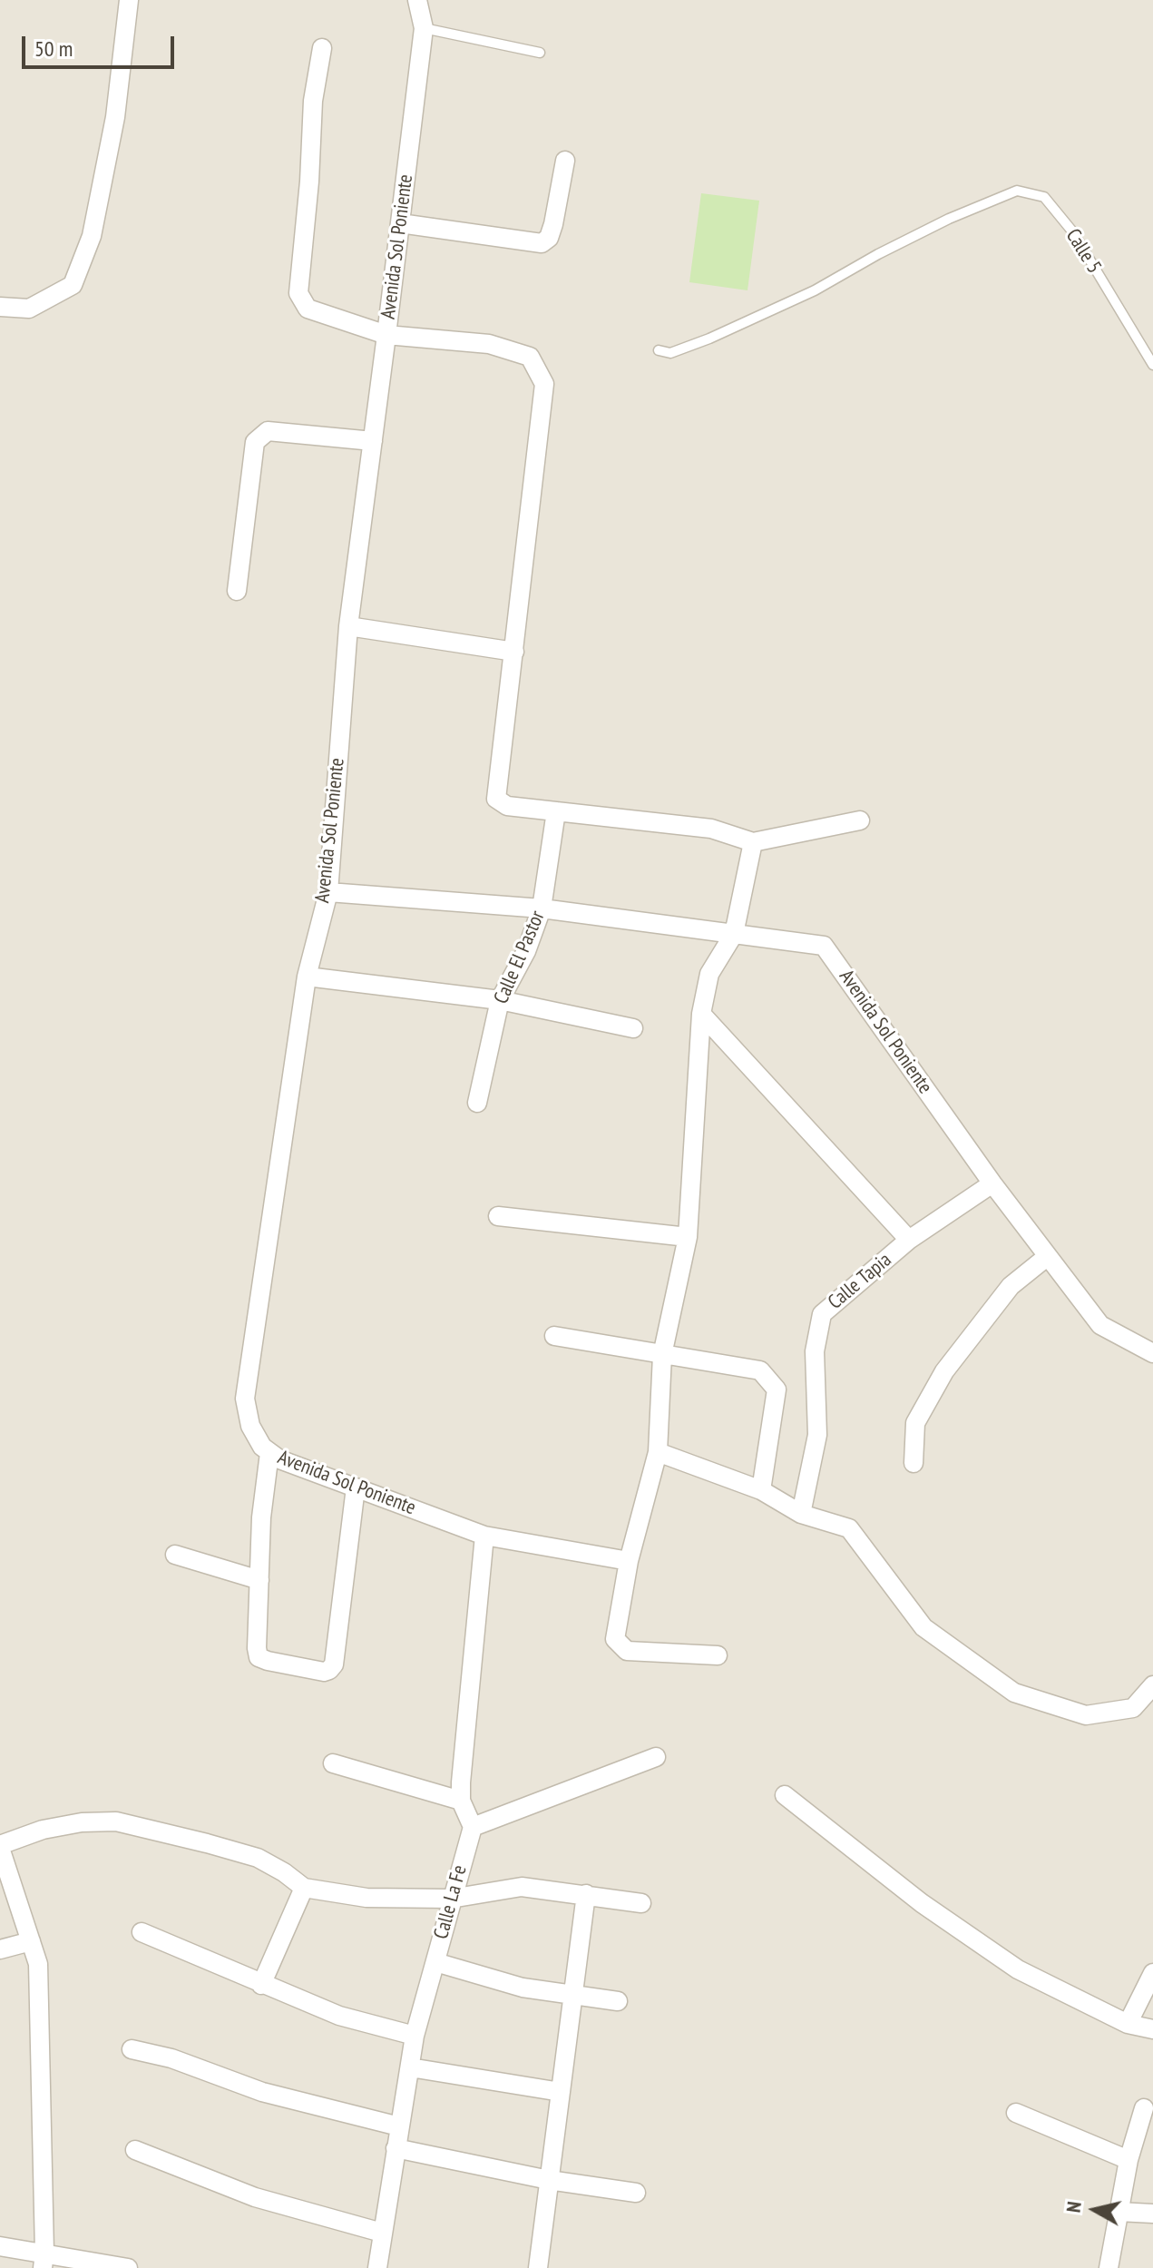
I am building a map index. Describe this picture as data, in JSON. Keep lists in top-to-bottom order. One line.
{"streets":{"street":["Avenida Sol Poniente","Calle El Pastor","Calle Tapia","Calle La Fe"],"lane":["Calle 5"]},"crossings":[["Avenida Sol Poniente","Calle El Pastor"],["Avenida Sol Poniente","Calle Tapia"]],"scale_bar":"50 m","north":"left"}
